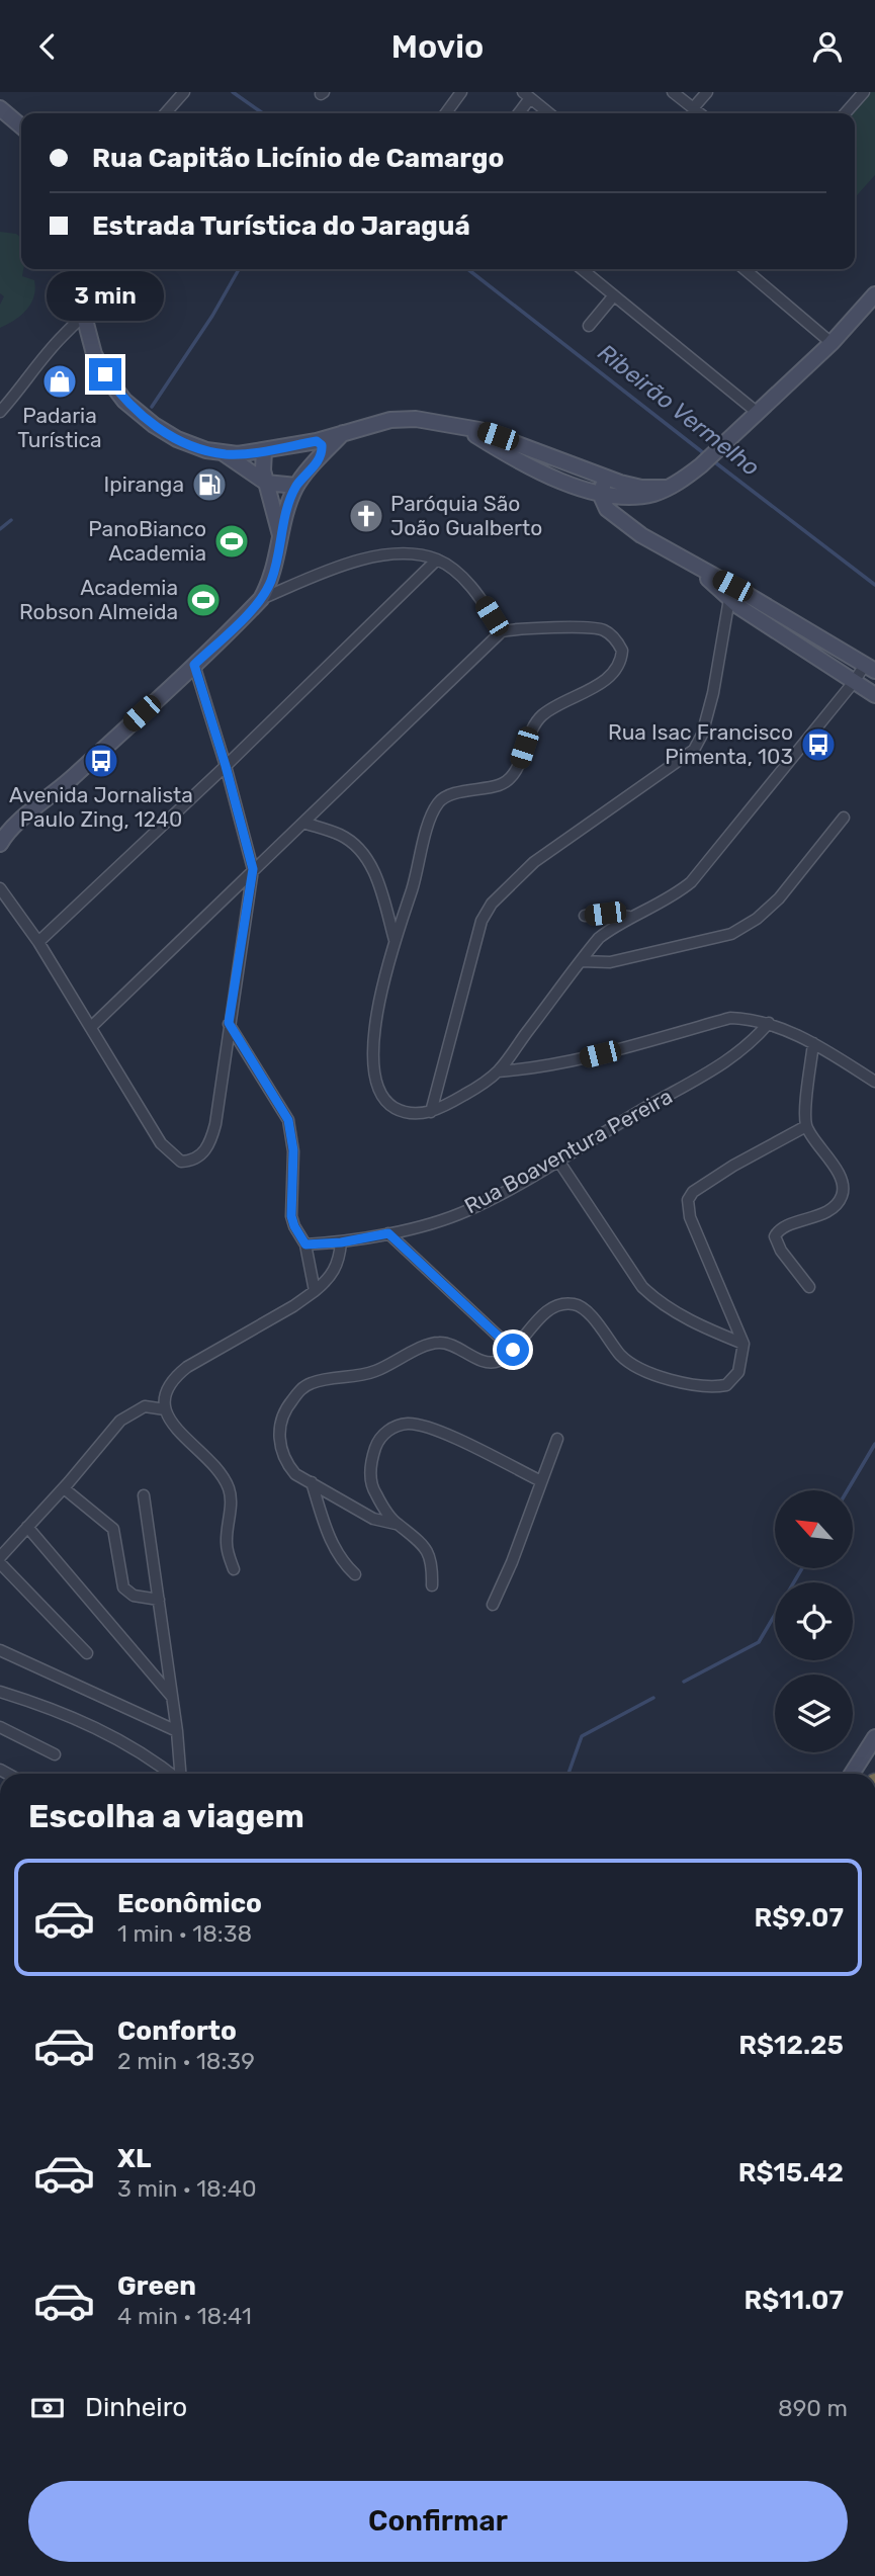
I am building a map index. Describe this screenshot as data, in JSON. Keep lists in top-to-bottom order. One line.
{"streets":{"street":["Rua Boaventura Pereira"]},"water":["Ribeirão Vermelho"],"places":{"shop":["Padaria Turística"],"fuel station":["Ipiranga"],"church":["Paróquia São João Gualberto"],"sports":["PanoBianco Academia","Academia Robson Almeida"],"bus stop":["Rua Isac Francisco Pimenta, 103","Avenida Jornalista Paulo Zing, 1240"]},"north":"top left","page":{"header":"Movio","banner":["Rua Capitão Licínio de Camargo","Estrada Turística do Jaraguá"],"bubble":"3 min","heading":"Escolha a viagem","list":[{"name":"Econômico","note":"1 min · 18:38","value":"R$9.07"},{"name":"Conforto","note":"2 min · 18:39","value":"R$12.25"},{"name":"XL","note":"3 min · 18:40","value":"R$15.42"},{"name":"Green","note":"4 min · 18:41","value":"R$11.07"}],"pay":["Dinheiro","890 m"],"buttons":"Confirmar"}}
